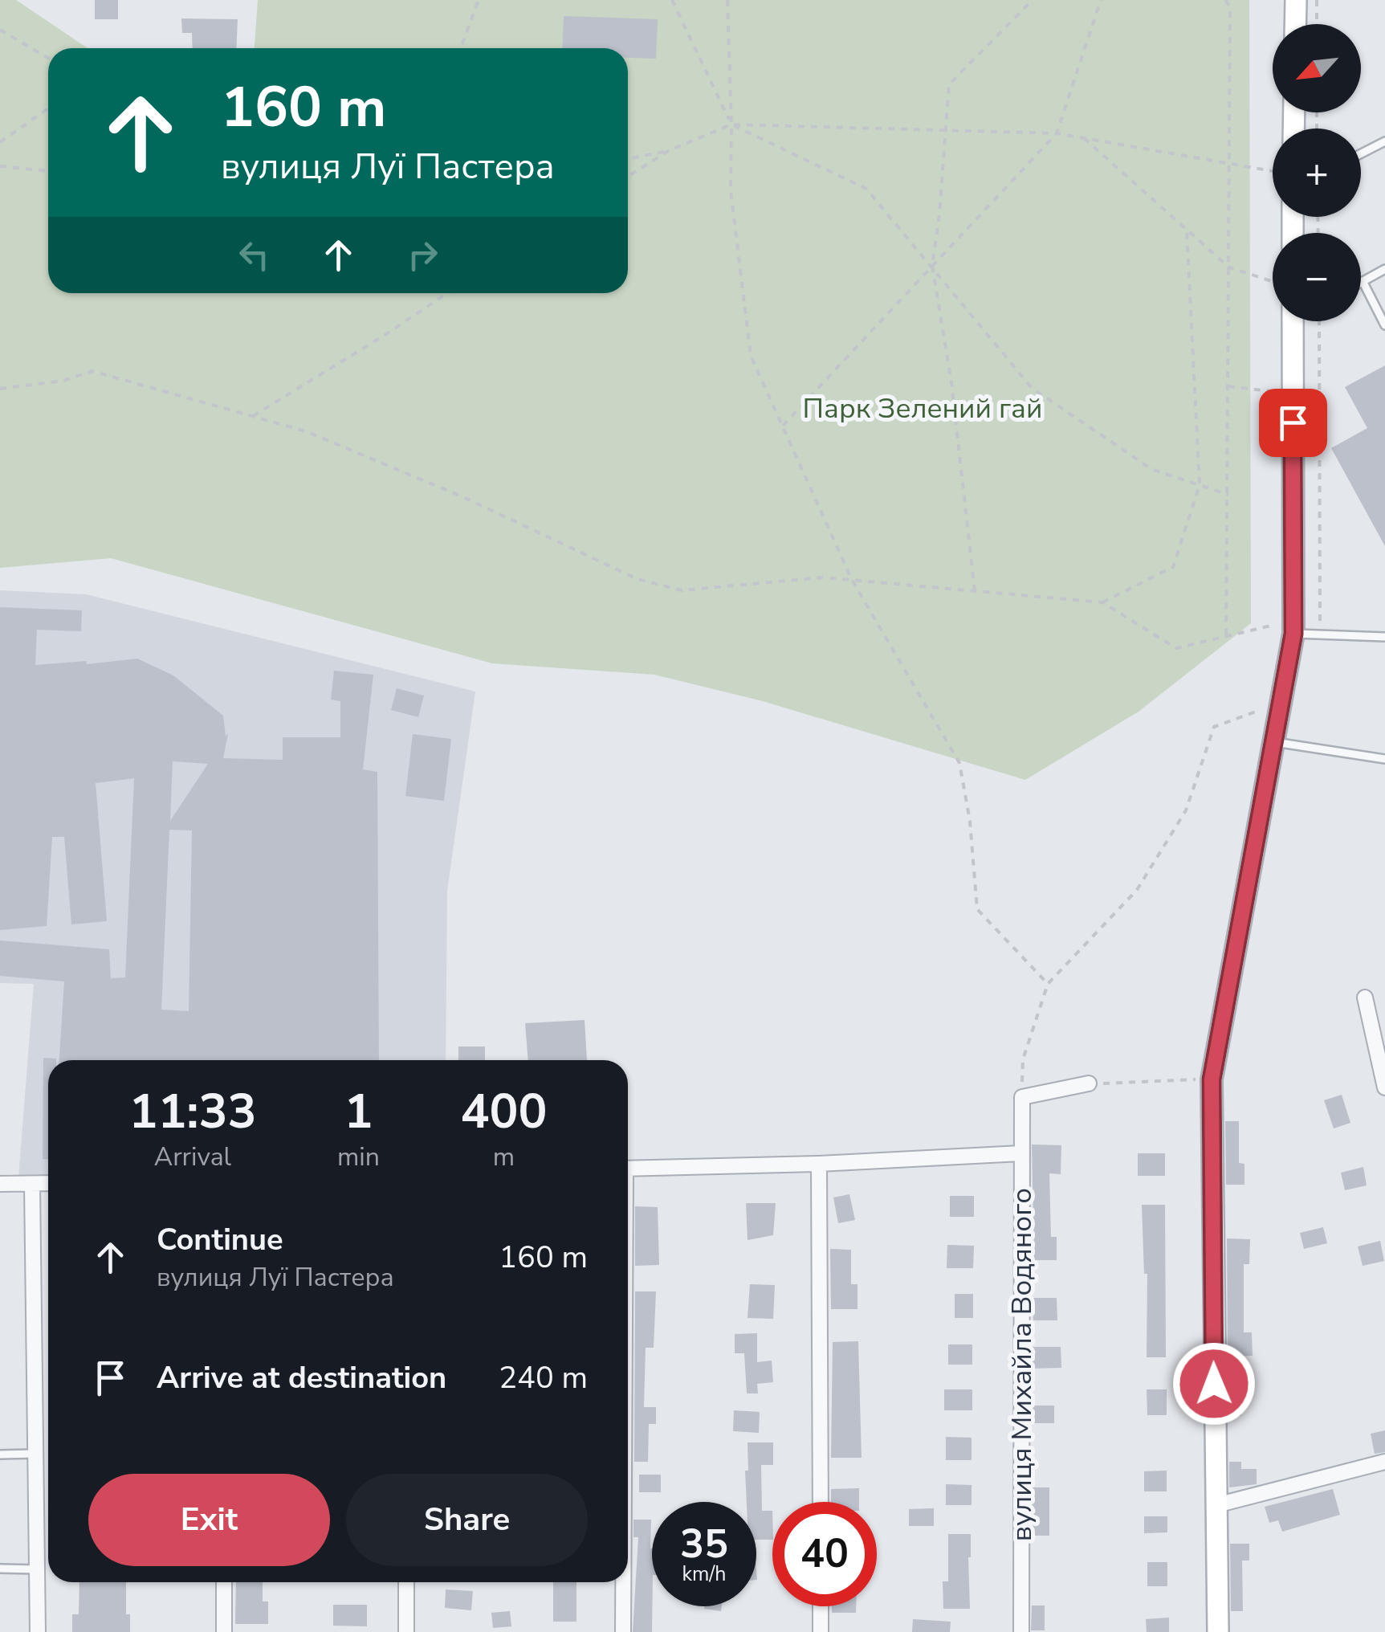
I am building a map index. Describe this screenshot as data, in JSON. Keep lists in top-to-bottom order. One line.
{"streets":{"street":["вулиця Михайла Водяного"]},"parks":["Парк Зелений гай"],"north":"bottom left","page":{"map_buttons":["+","−"],"turn":["160 m","вулиця Луї Пастера"],"eta":["11:33","Arrival","1","min","400","m"],"list":[{"name":"Continue","note":"вулиця Луї Пастера","value":"160 m"},{"name":"Arrive at destination","value":"240 m"}],"buttons":["Exit","Share"],"speed":"35 km/h","limit":"40"}}
